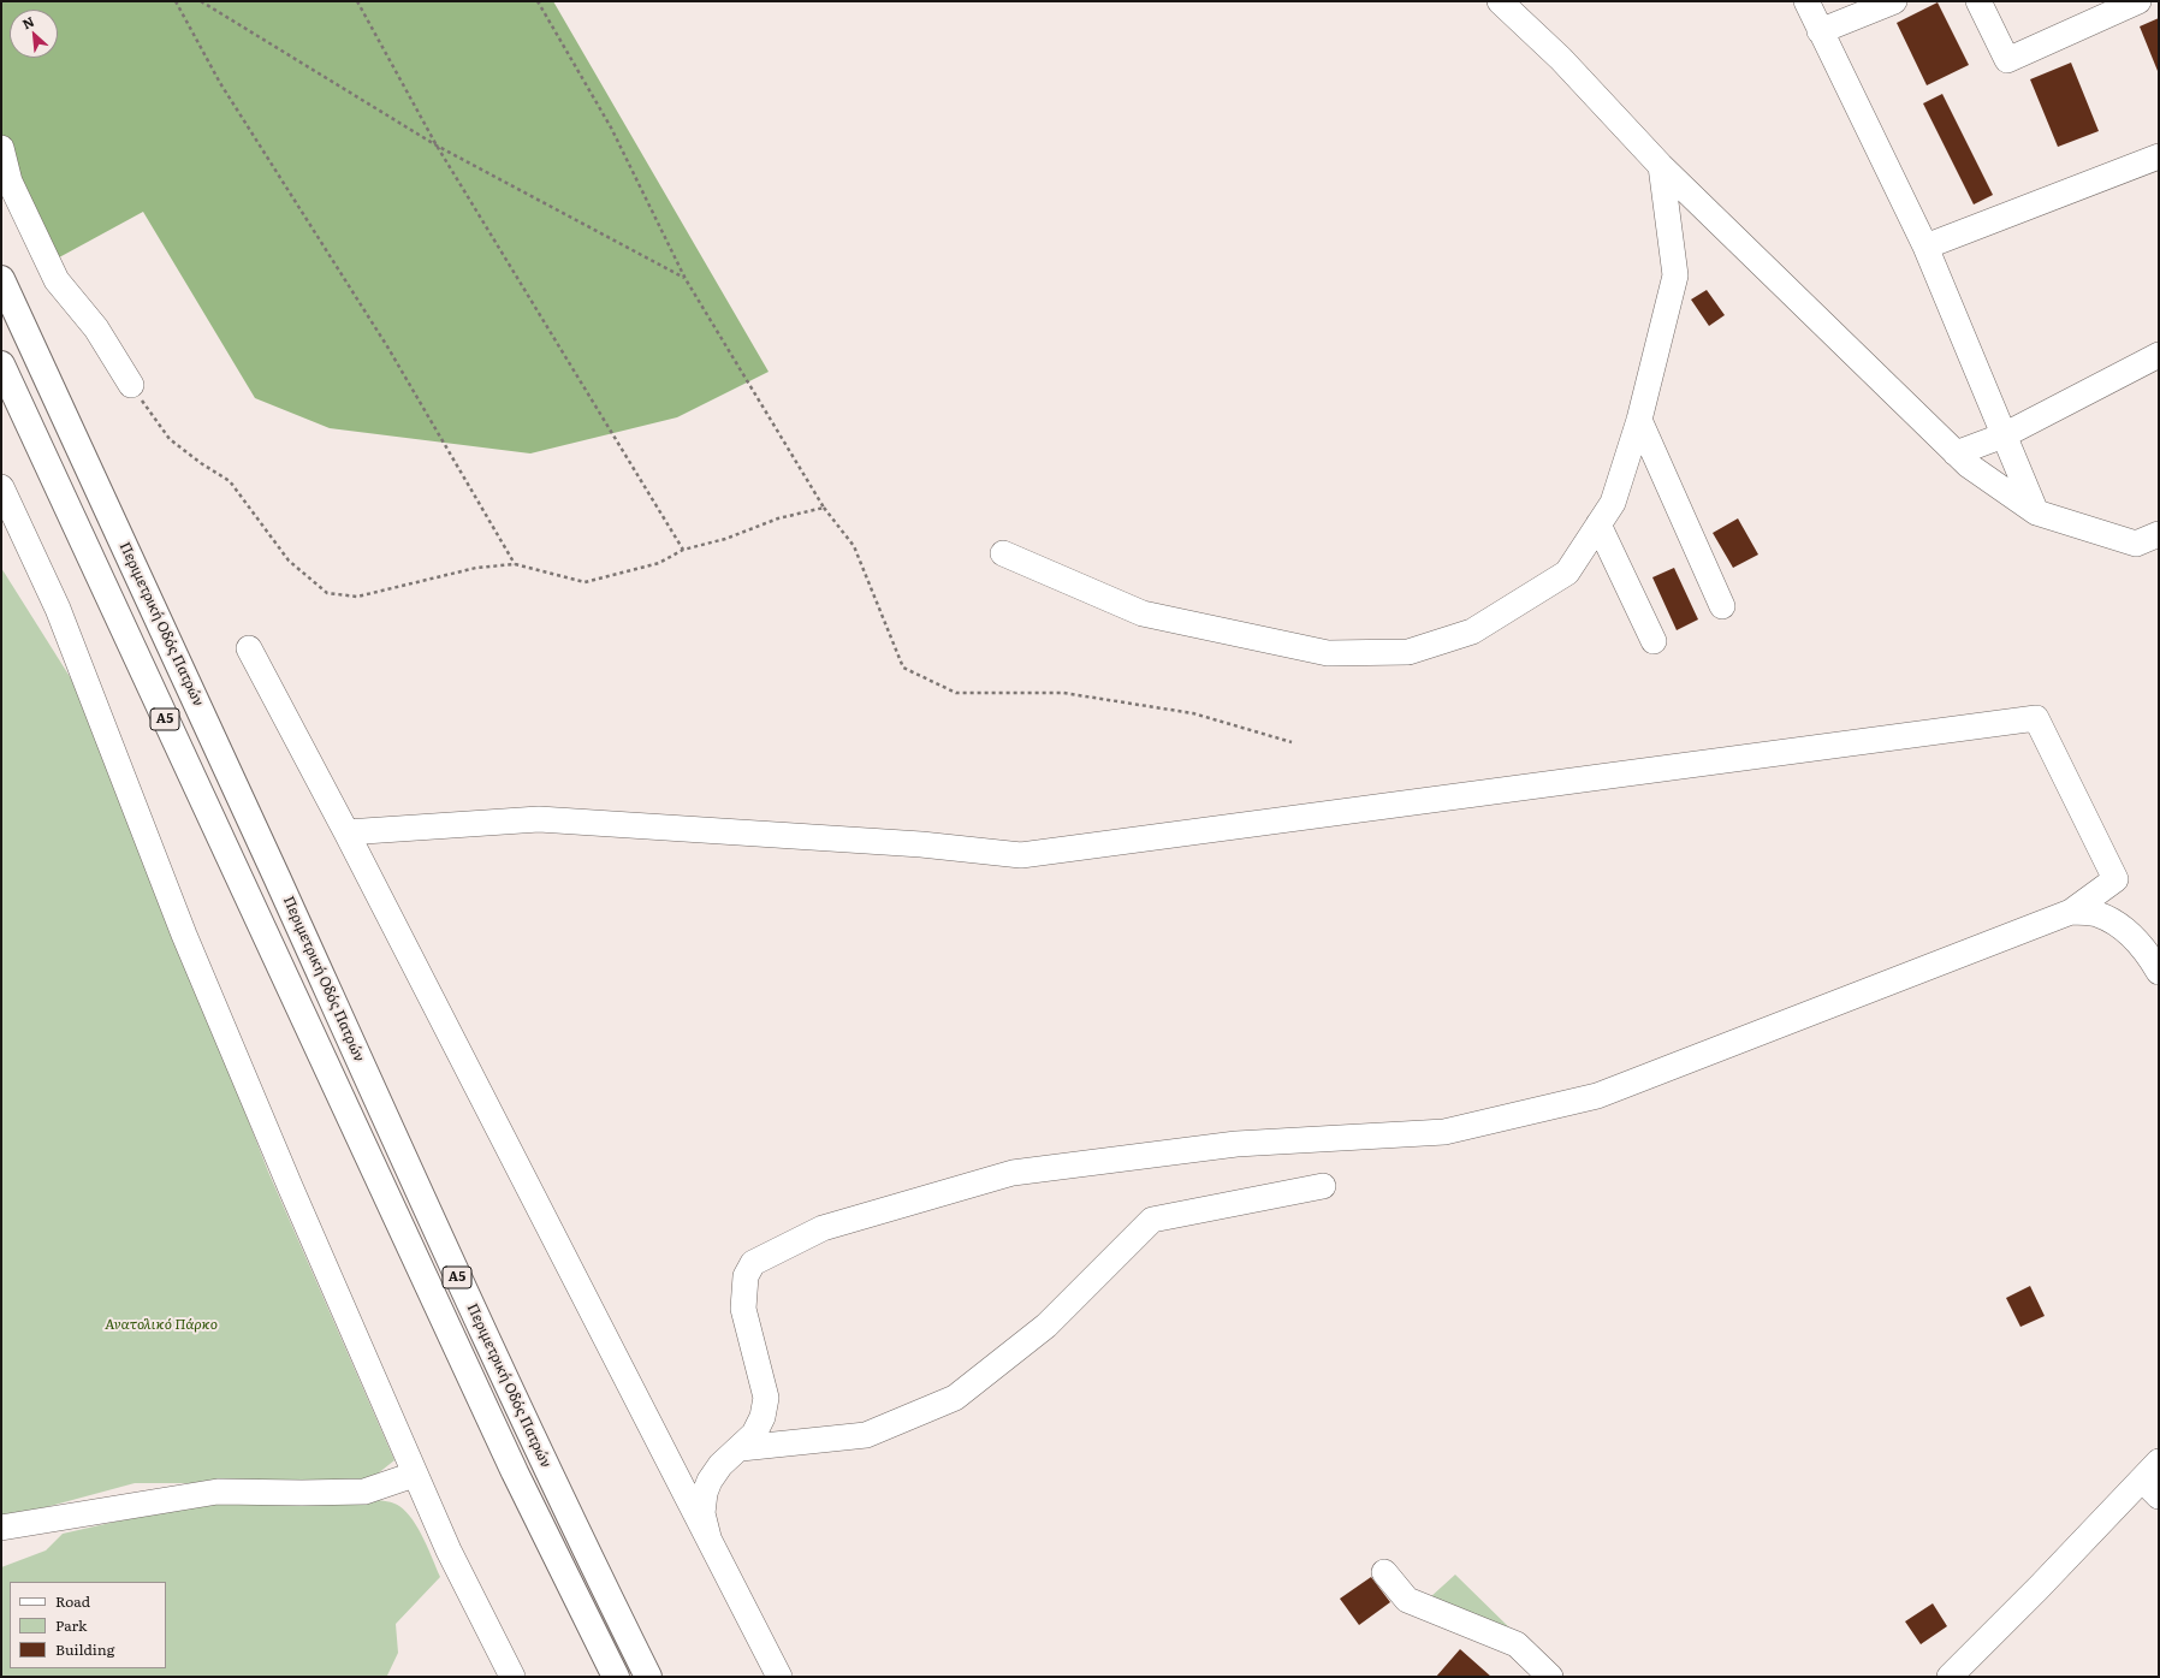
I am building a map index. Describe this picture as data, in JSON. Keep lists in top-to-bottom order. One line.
{"streets":{"highway":["Περιμετρική Οδός Πατρών","Α5"]},"parks":["Ανατολικό Πάρκο"],"legend":["Road","Park","Building"],"north":"top left"}
